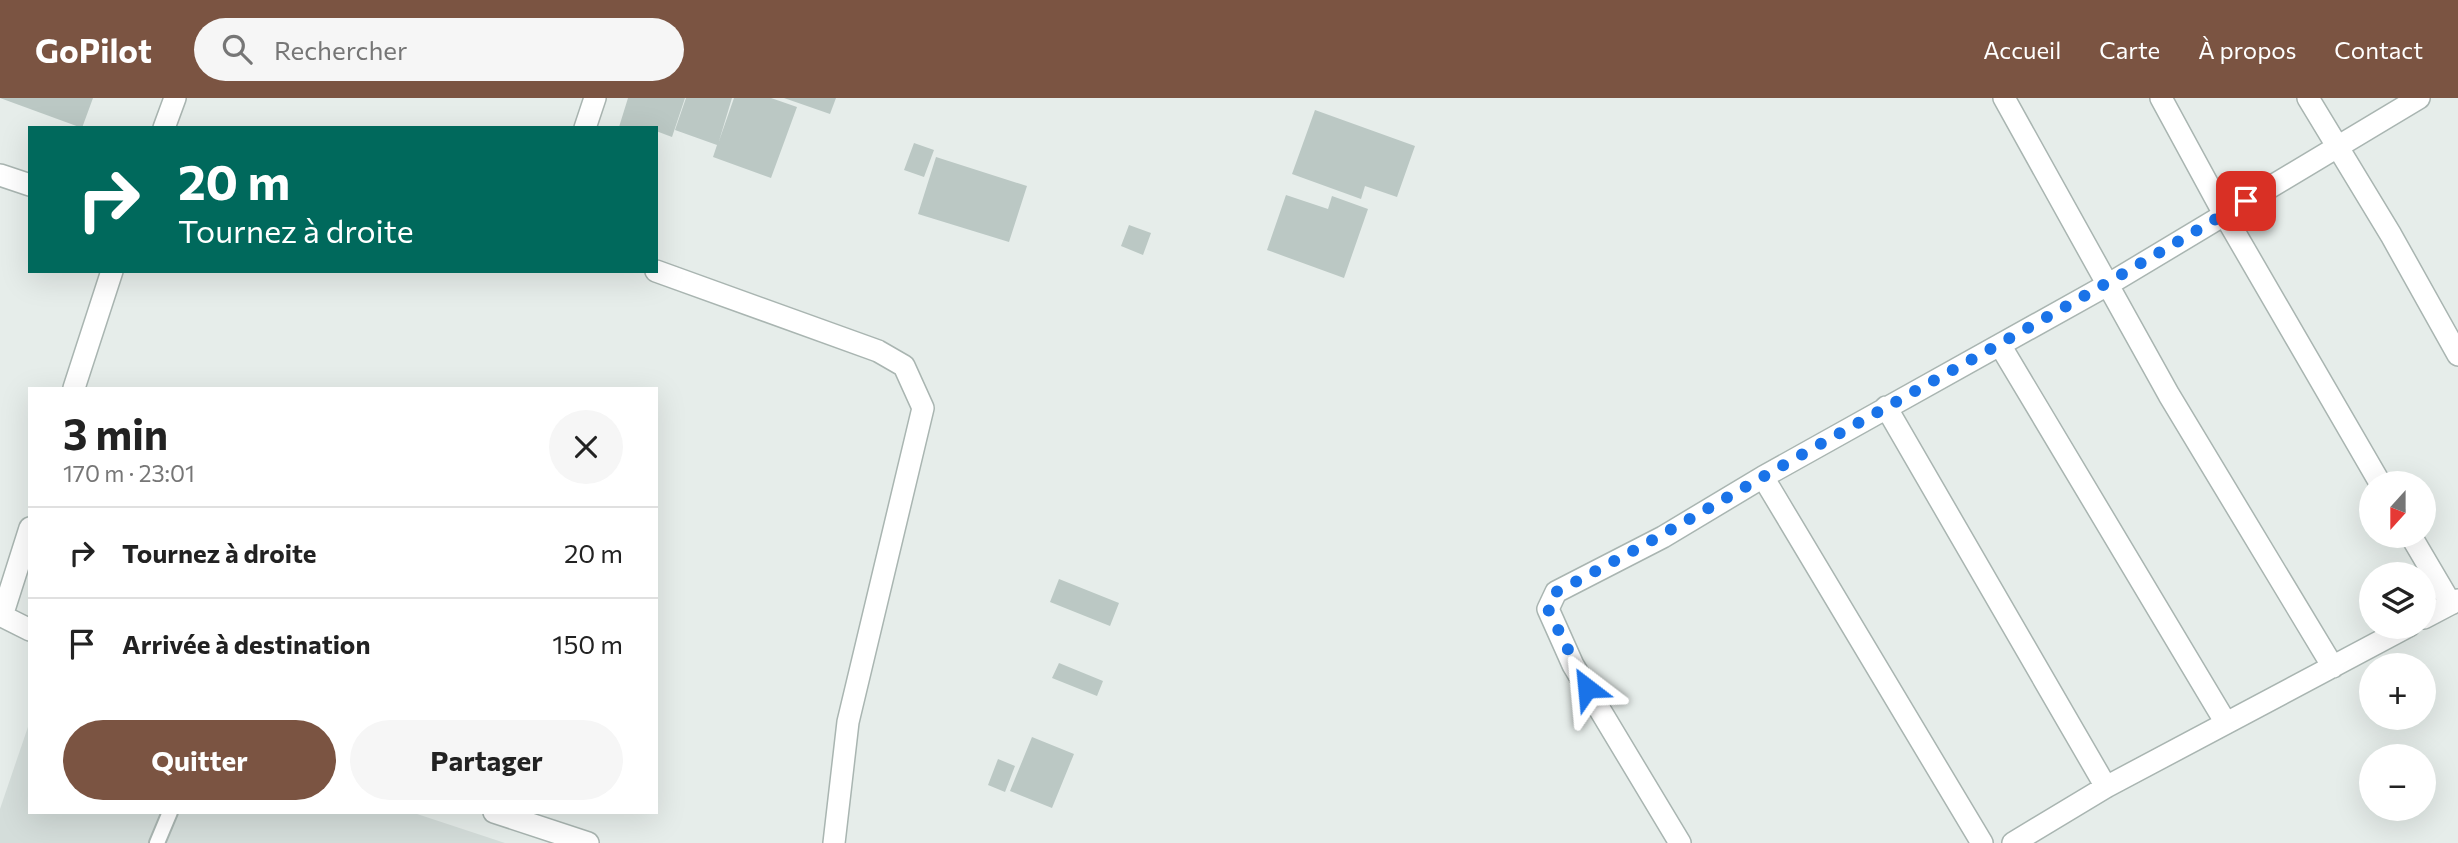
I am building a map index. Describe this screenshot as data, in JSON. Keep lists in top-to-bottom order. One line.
{"north":"bottom","page":{"header":"GoPilot","search":"Rechercher","nav":["Accueil","Carte","À propos","Contact"],"turn":["20 m","Tournez à droite"],"heading":["3 min","170 m · 23:01"],"map_buttons":["+","−"],"list":[{"name":"Tournez à droite","value":"20 m"},{"name":"Arrivée à destination","value":"150 m"}],"buttons":["Quitter","Partager"]}}
